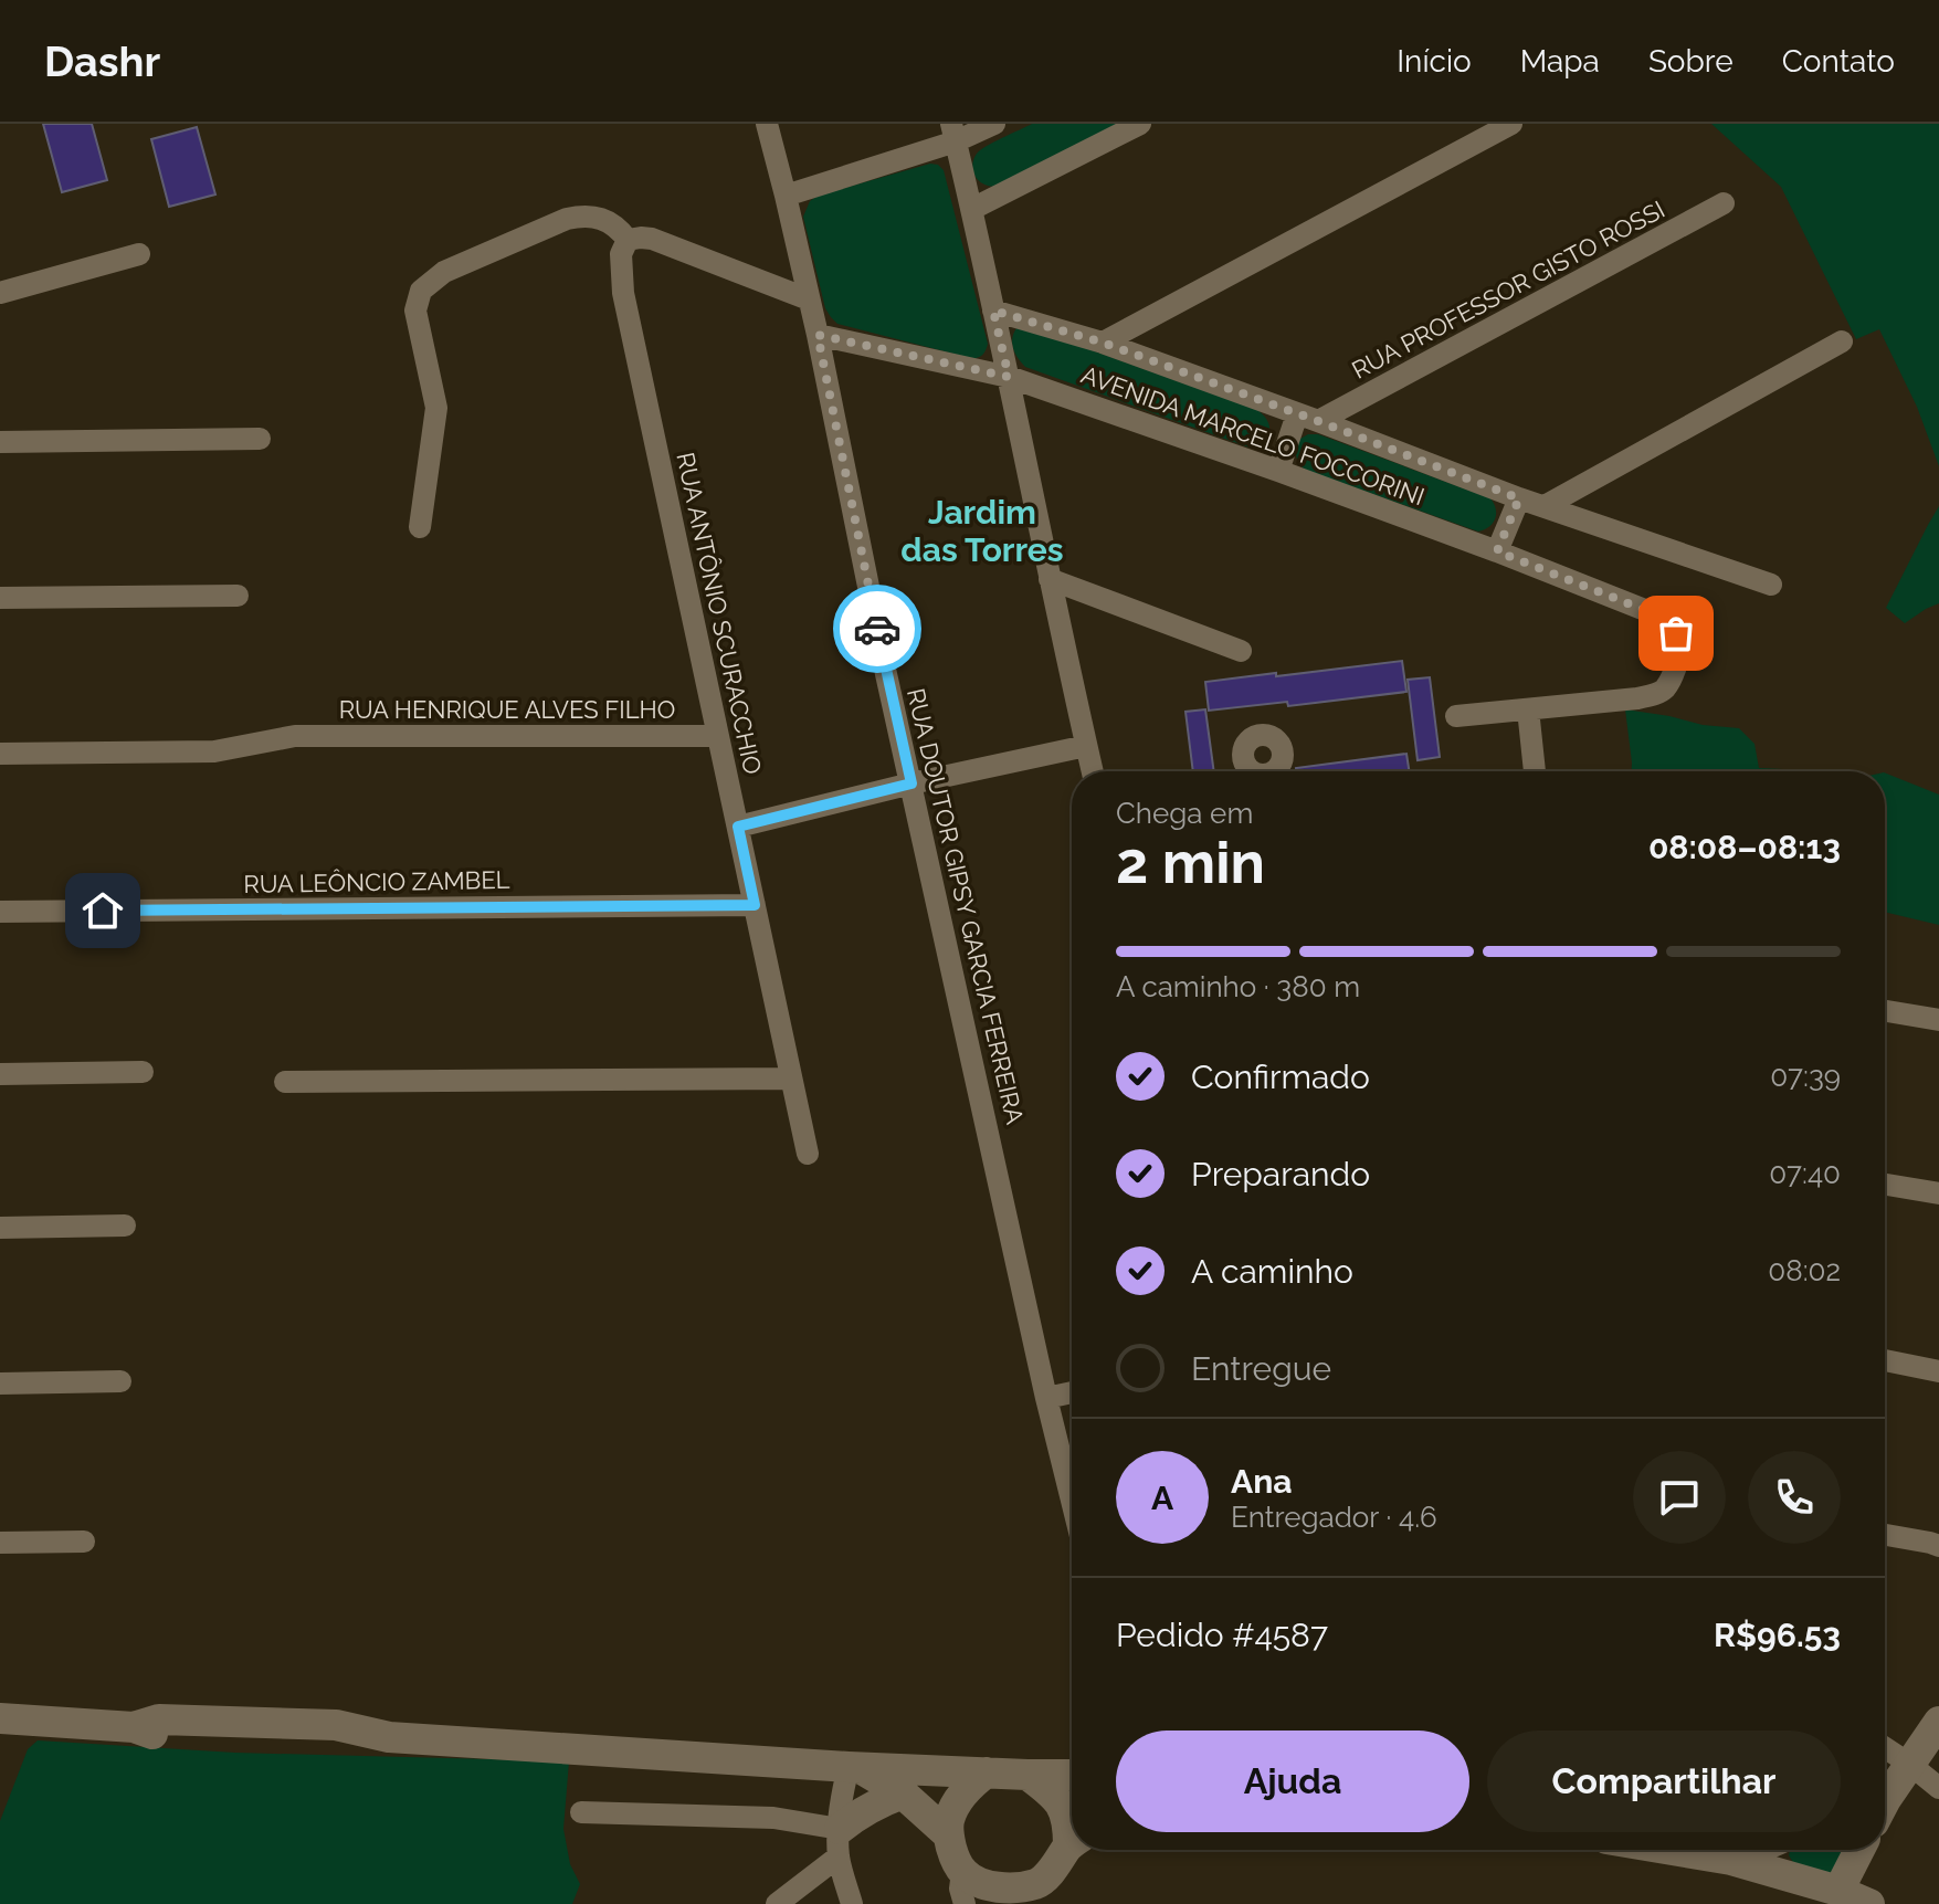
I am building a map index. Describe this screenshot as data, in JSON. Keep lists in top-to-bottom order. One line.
{"streets":{"street":["RUA PROFESSOR GISTO ROSSI","AVENIDA MARCELO FOCCORINI","RUA ANTÔNIO SCURACCHIO","RUA HENRIQUE ALVES FILHO","RUA LEÔNCIO ZAMBEL","RUA DOUTOR GIPSY GARCIA FERREIRA"]},"crossings":[["RUA PROFESSOR GISTO ROSSI","AVENIDA MARCELO FOCCORINI"],["AVENIDA MARCELO FOCCORINI","RUA DOUTOR GIPSY GARCIA FERREIRA"],["RUA ANTÔNIO SCURACCHIO","RUA HENRIQUE ALVES FILHO"],["RUA ANTÔNIO SCURACCHIO","RUA LEÔNCIO ZAMBEL"]],"districts":["Jardim das Torres"],"page":{"header":"Dashr","nav":["Início","Mapa","Sobre","Contato"],"heading":["2 min","Chega em","08:08–08:13"],"panel":["Ana","Entregador · 4.6","Pedido #4587","R$96.53"],"bar":"A caminho · 380 m","list":[["Confirmado","07:39"],["Preparando","07:40"],["A caminho","08:02"],"Entregue"],"round":"A","buttons":["Ajuda","Compartilhar"]}}
